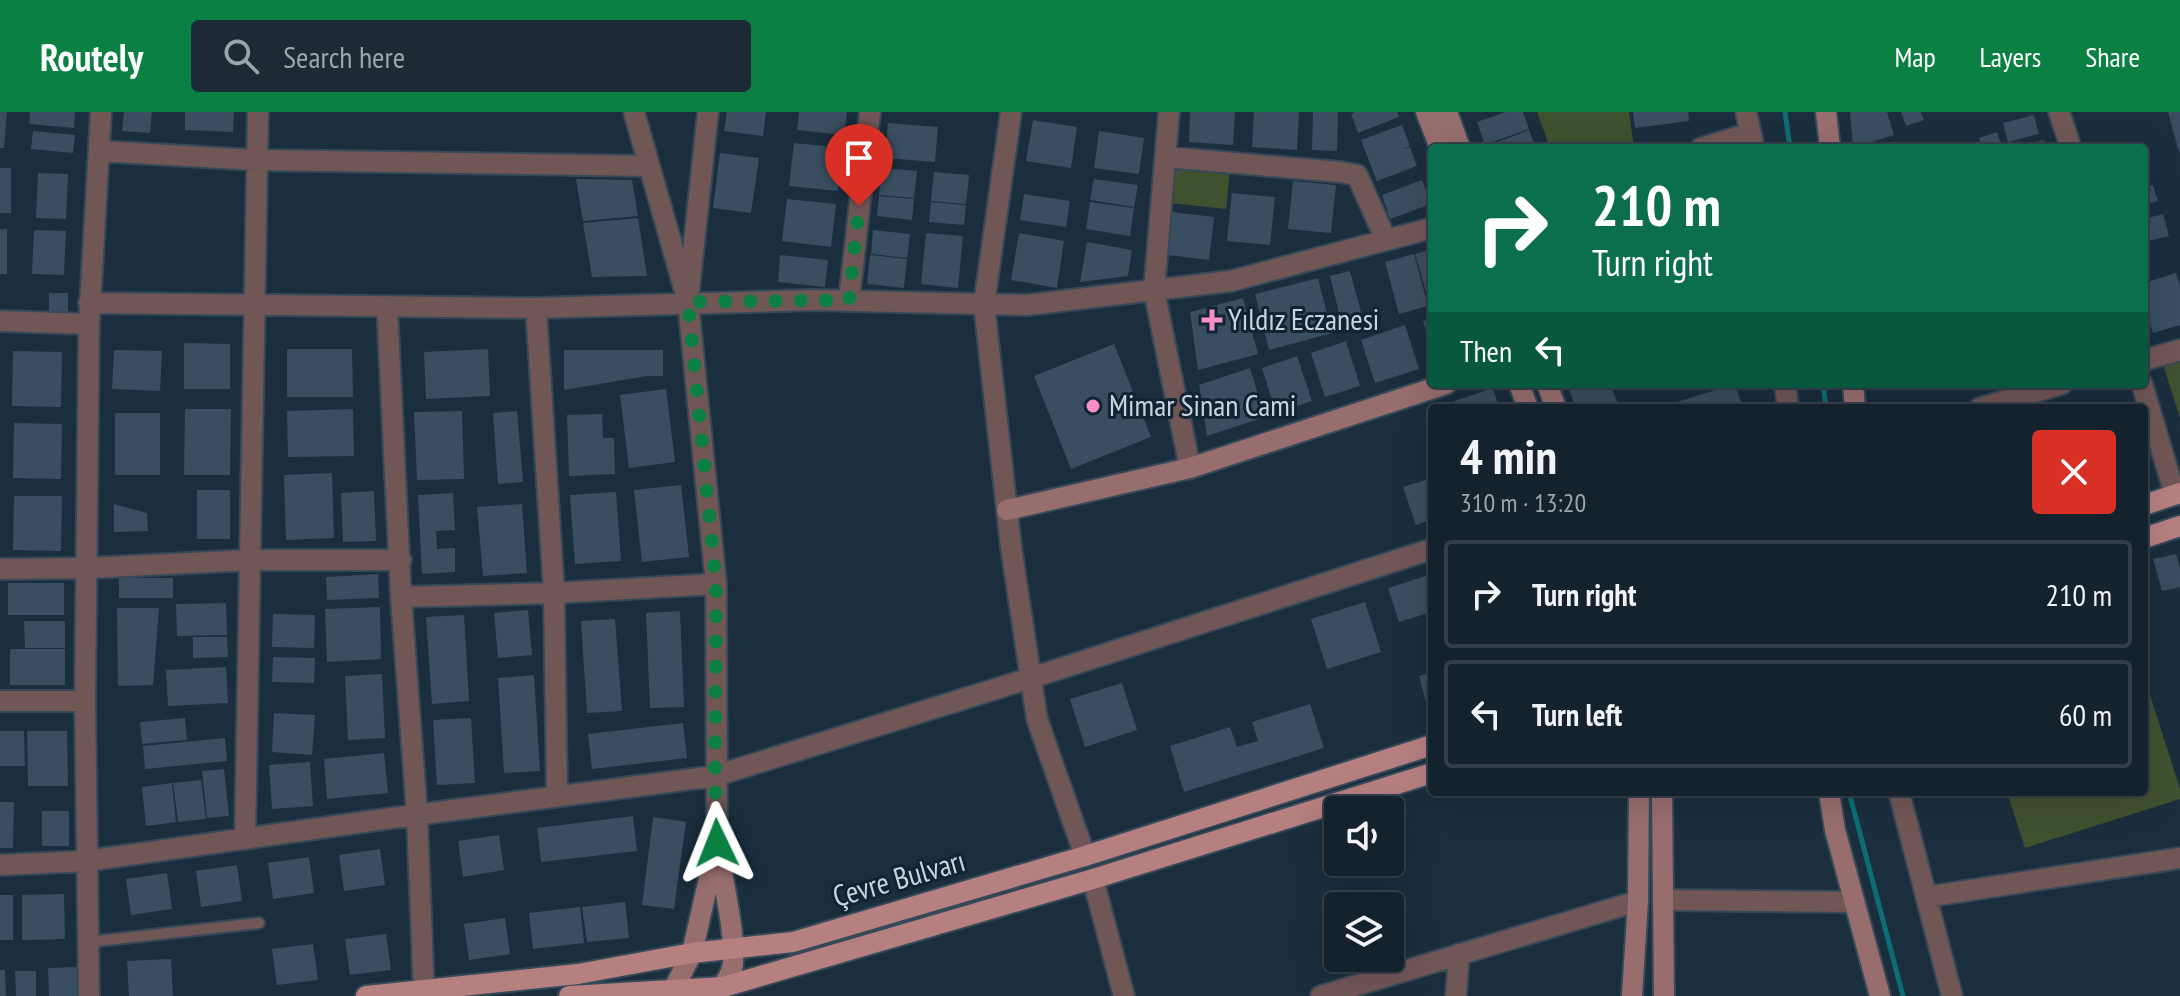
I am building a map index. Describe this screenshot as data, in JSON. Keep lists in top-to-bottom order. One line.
{"streets":{"main road":["Çevre Bulvarı"]},"places":{"health":["Yıldız Eczanesi"],"other":["Mimar Sinan Cami"]},"page":{"header":"Routely","search":"Search here","nav":["Map","Layers","Share"],"turn":["210 m","Turn right"],"then":"Then","heading":["4 min","310 m · 13:20"],"list":[{"name":"Turn right","value":"210 m"},{"name":"Turn left","value":"60 m"}]}}
